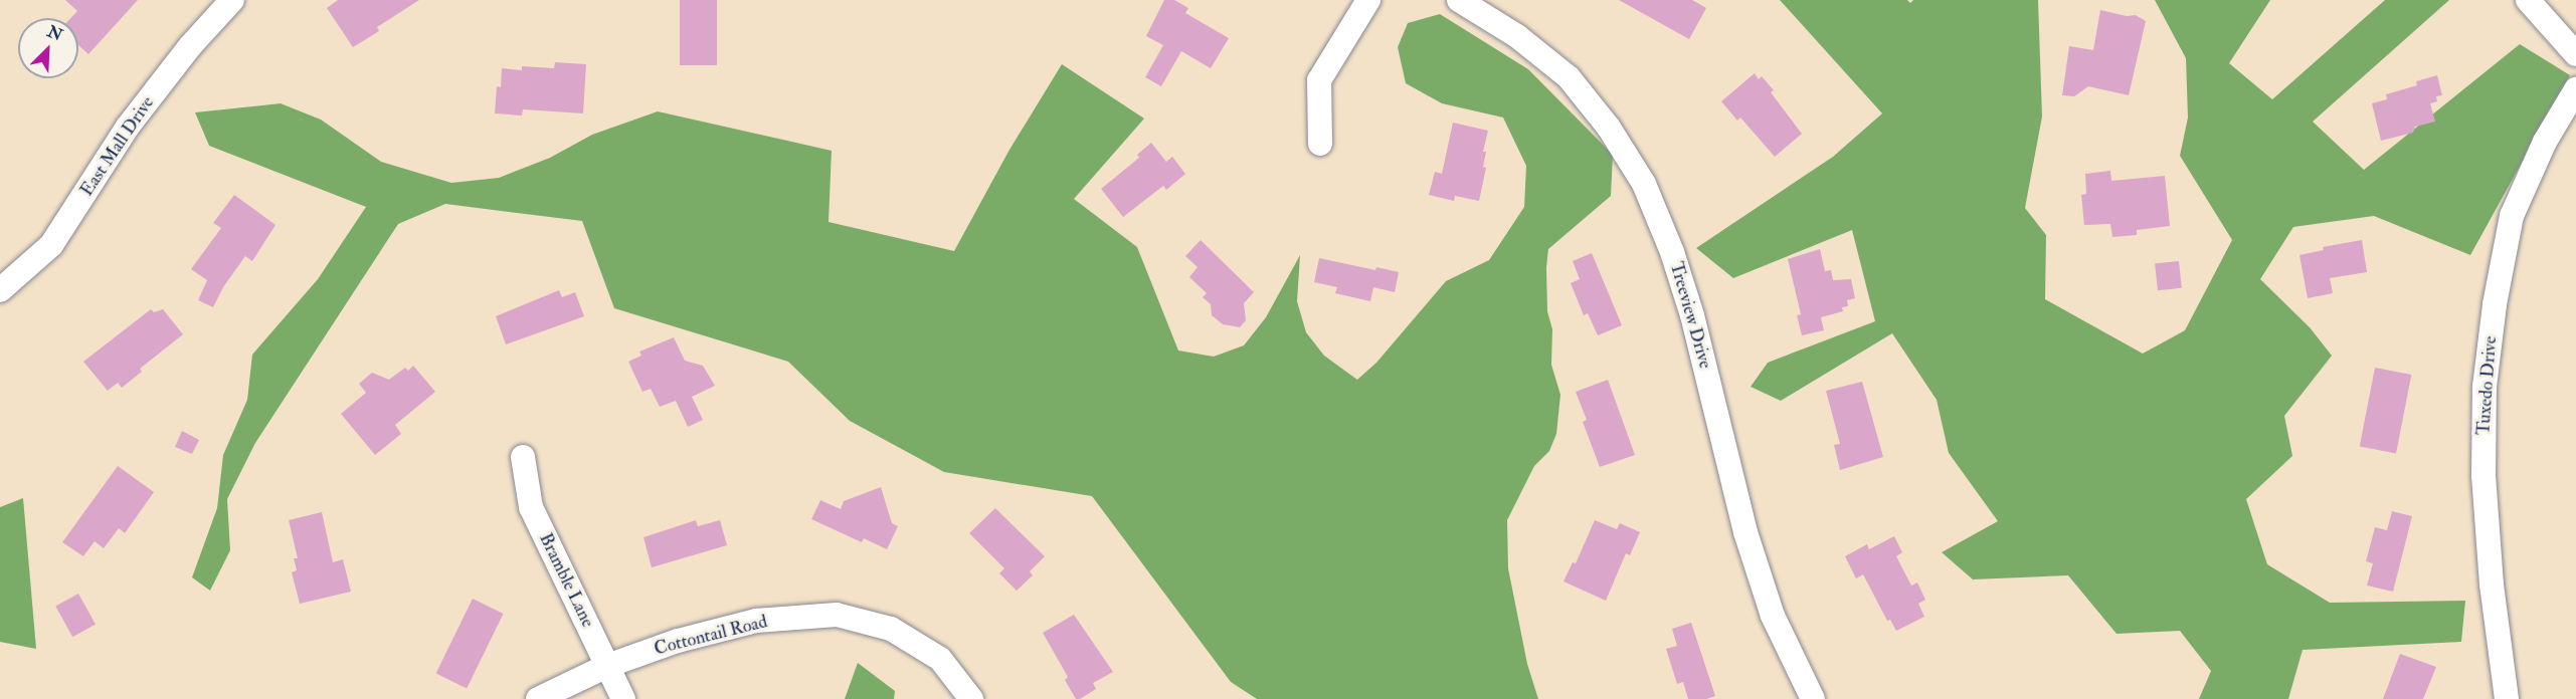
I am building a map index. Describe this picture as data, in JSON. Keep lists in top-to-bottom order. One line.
{"streets":{"street":["East Mall Drive","Treeview Drive","Tuxedo Drive","Bramble Lane","Cottontail Road"]},"crossings":[["Bramble Lane","Cottontail Road"]],"north":"top right"}
